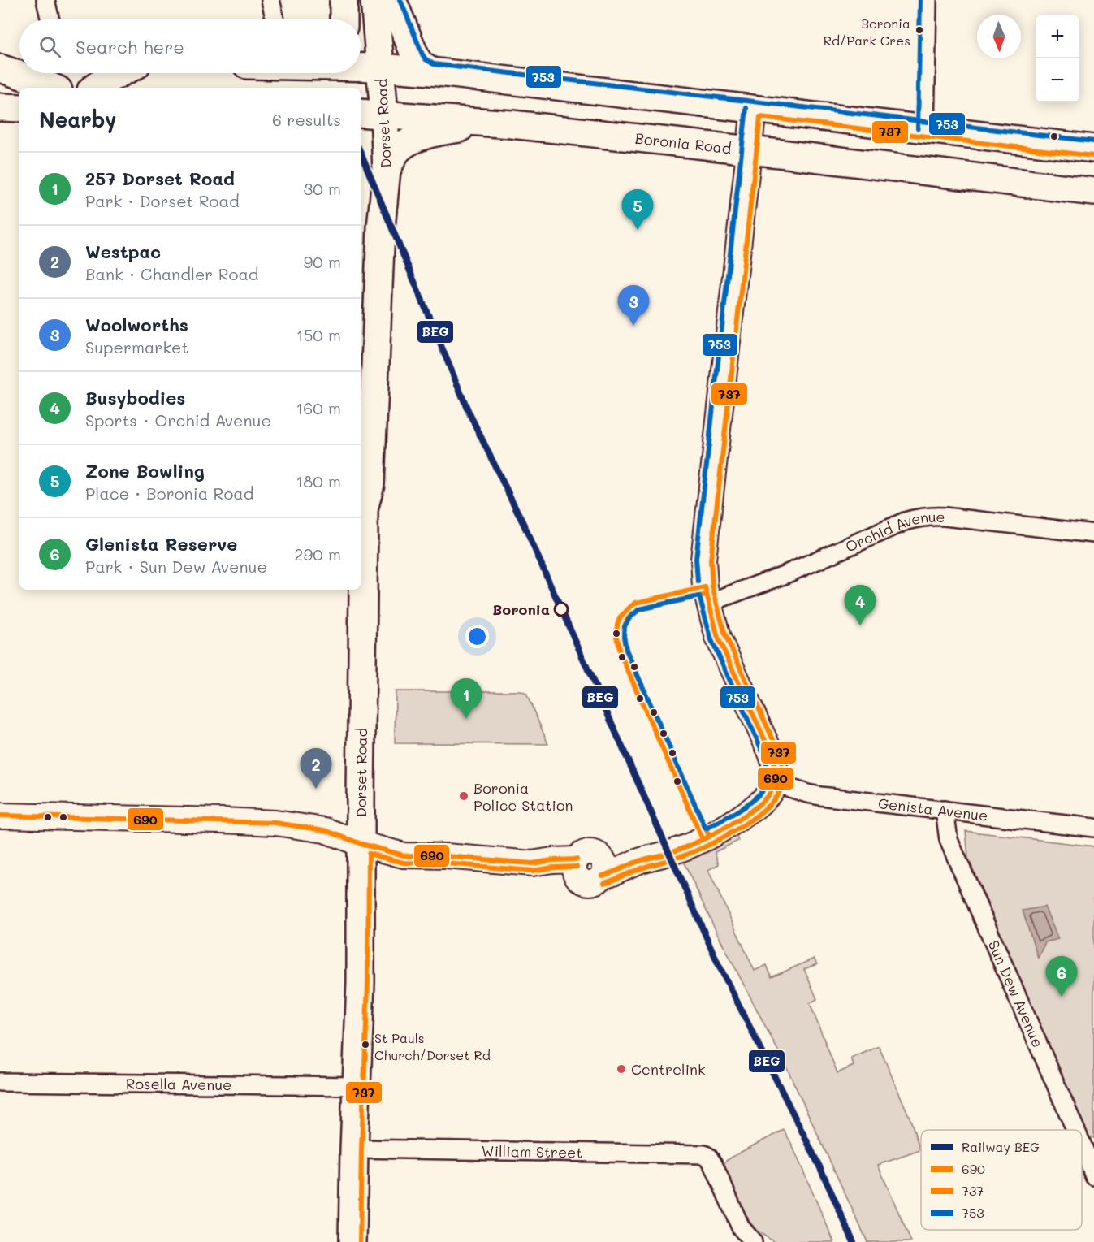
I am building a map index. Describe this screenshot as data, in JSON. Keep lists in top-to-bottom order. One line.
{"streets":{"main road":["Dorset Road","Boronia Road"],"street":["Orchid Avenue","Genista Avenue","Sun Dew Avenue","Rosella Avenue","William Street"]},"crossings":[["Dorset Road","Boronia Road"],["Dorset Road","Rosella Avenue"],["Dorset Road","William Street"],["Genista Avenue","Sun Dew Avenue"]],"places":["Boronia Rd/Park Cres","Boronia","Boronia Police Station","St Pauls Church/Dorset Rd","Centrelink"],"lines":["transit line 753","transit line 737","rail line BEG","transit line 690"],"legend":["Railway BEG","690","737","753"],"north":"bottom","page":{"map_buttons":["+","−"],"search":"Search here","heading":["Nearby","6 results"],"list":[{"mark":"1","name":"257 Dorset Road","note":"Park · Dorset Road","value":"30 m"},{"mark":"2","name":"Westpac","note":"Bank · Chandler Road","value":"90 m"},{"mark":"3","name":"Woolworths","note":"Supermarket","value":"150 m"},{"mark":"4","name":"Busybodies","note":"Sports · Orchid Avenue","value":"160 m"},{"mark":"5","name":"Zone Bowling","note":"Place · Boronia Road","value":"180 m"},{"mark":"6","name":"Glenista Reserve","note":"Park · Sun Dew Avenue","value":"290 m"}],"pins":["5","3","4","1","2","6"]}}
